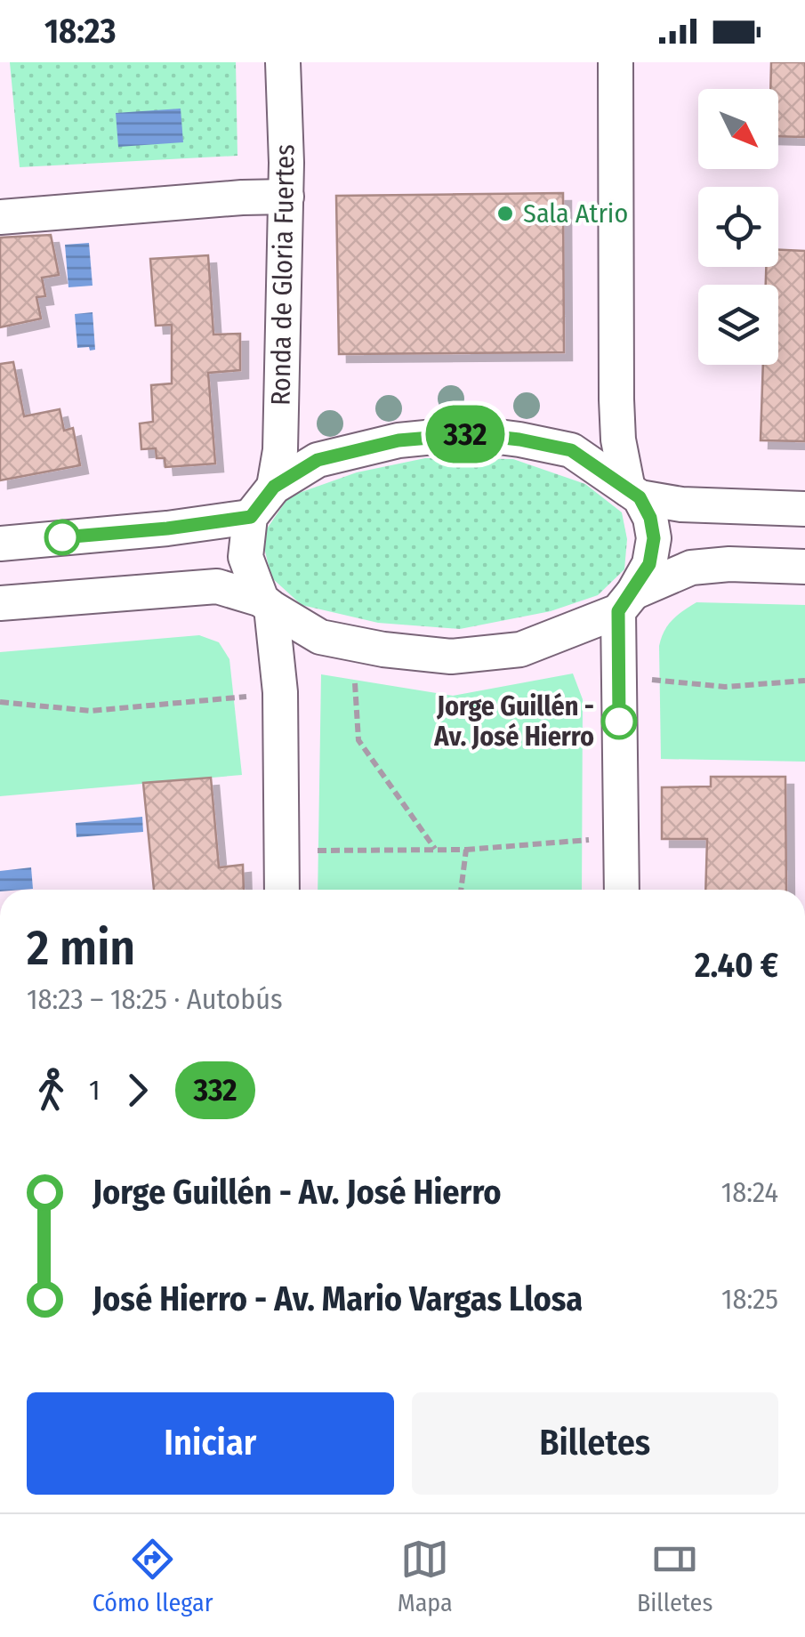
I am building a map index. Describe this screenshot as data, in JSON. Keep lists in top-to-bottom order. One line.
{"streets":{"street":["Ronda de Gloria Fuertes"]},"places":["Sala Atrio","Jorge Guillén - Av. José Hierro"],"lines":["bus line 332"],"north":"bottom right","page":{"status":"18:23","on_map":"332","heading":["2 min","18:23 – 18:25 · Autobús","2.40 €"],"legs":["1","332"],"list":[{"name":"Jorge Guillén - Av. José Hierro","value":"18:24"},{"name":"José Hierro - Av. Mario Vargas Llosa","value":"18:25"}],"buttons":["Iniciar","Billetes"],"tabs":["Cómo llegar","Mapa","Billetes"]}}
